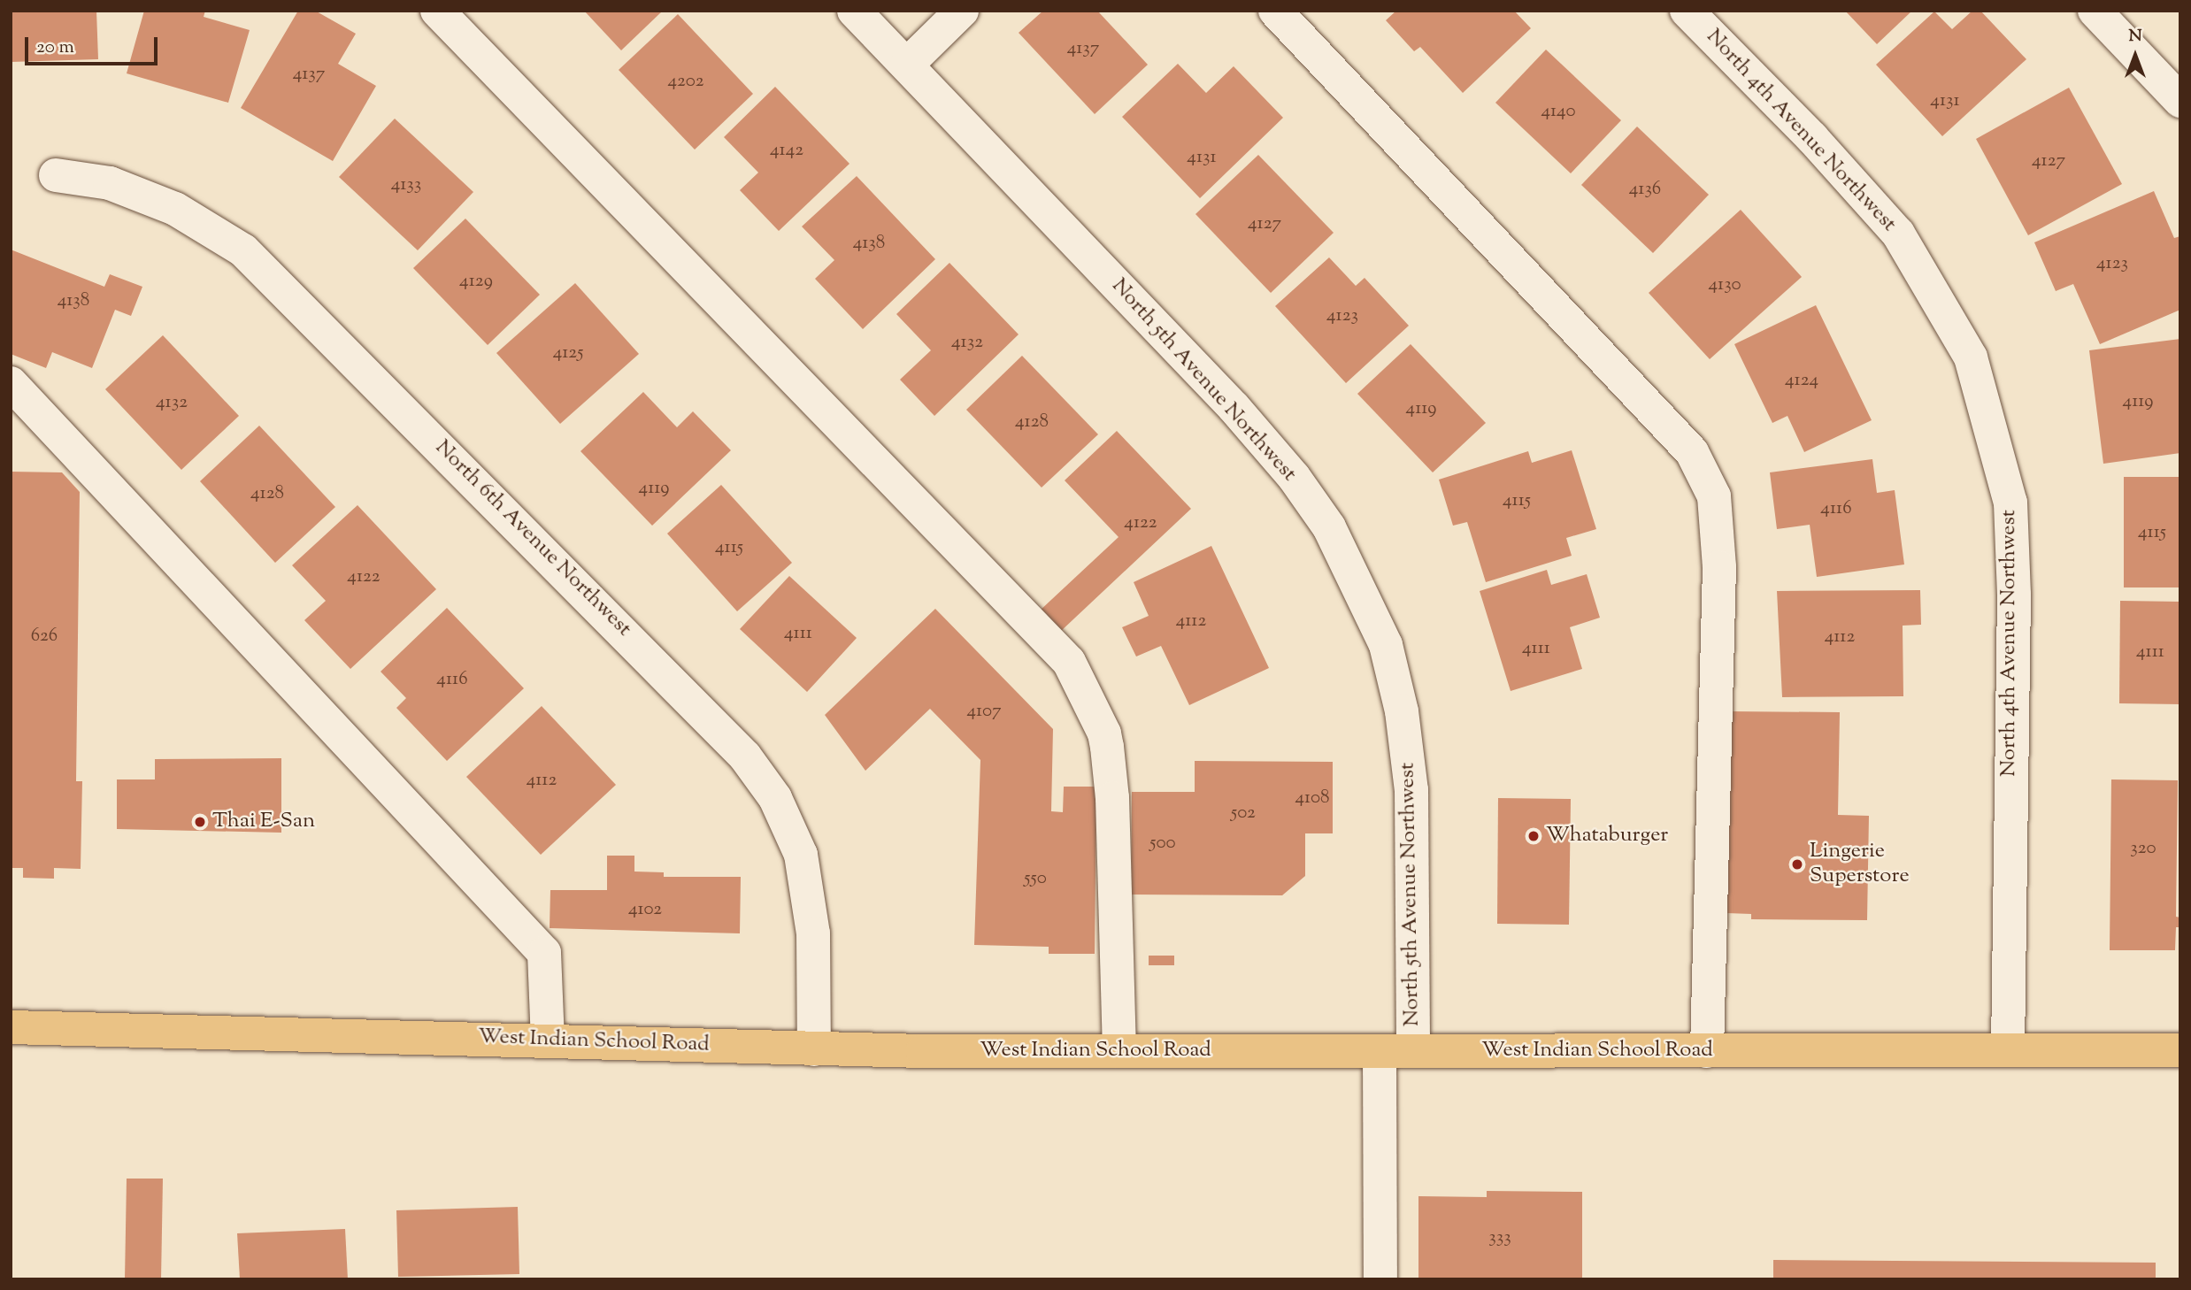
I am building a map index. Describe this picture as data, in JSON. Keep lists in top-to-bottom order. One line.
{"streets":{"main road":["West Indian School Road"],"street":["North 4th Avenue Northwest","North 5th Avenue Northwest","North 6th Avenue Northwest"]},"crossings":[["North 4th Avenue Northwest","West Indian School Road"],["North 5th Avenue Northwest","West Indian School Road"],["North 6th Avenue Northwest","West Indian School Road"]],"places":["Thai E-San","Whataburger","Lingerie Superstore"],"house_numbers":["4137","4137","4202","4131","4140","4142","4131","4127","4133","4136","4127","4138","4123","4129","4130","4138","4123","4132","4125","4124","4119","4132","4119","4128","4119","4128","4115","4116","4122","4115","4115","4122","4112","4111","626","4112","4111","4111","4116","4107","4112","4108","502","500","320","550","4102","333"],"scale_bar":"20 m","north":"top"}
